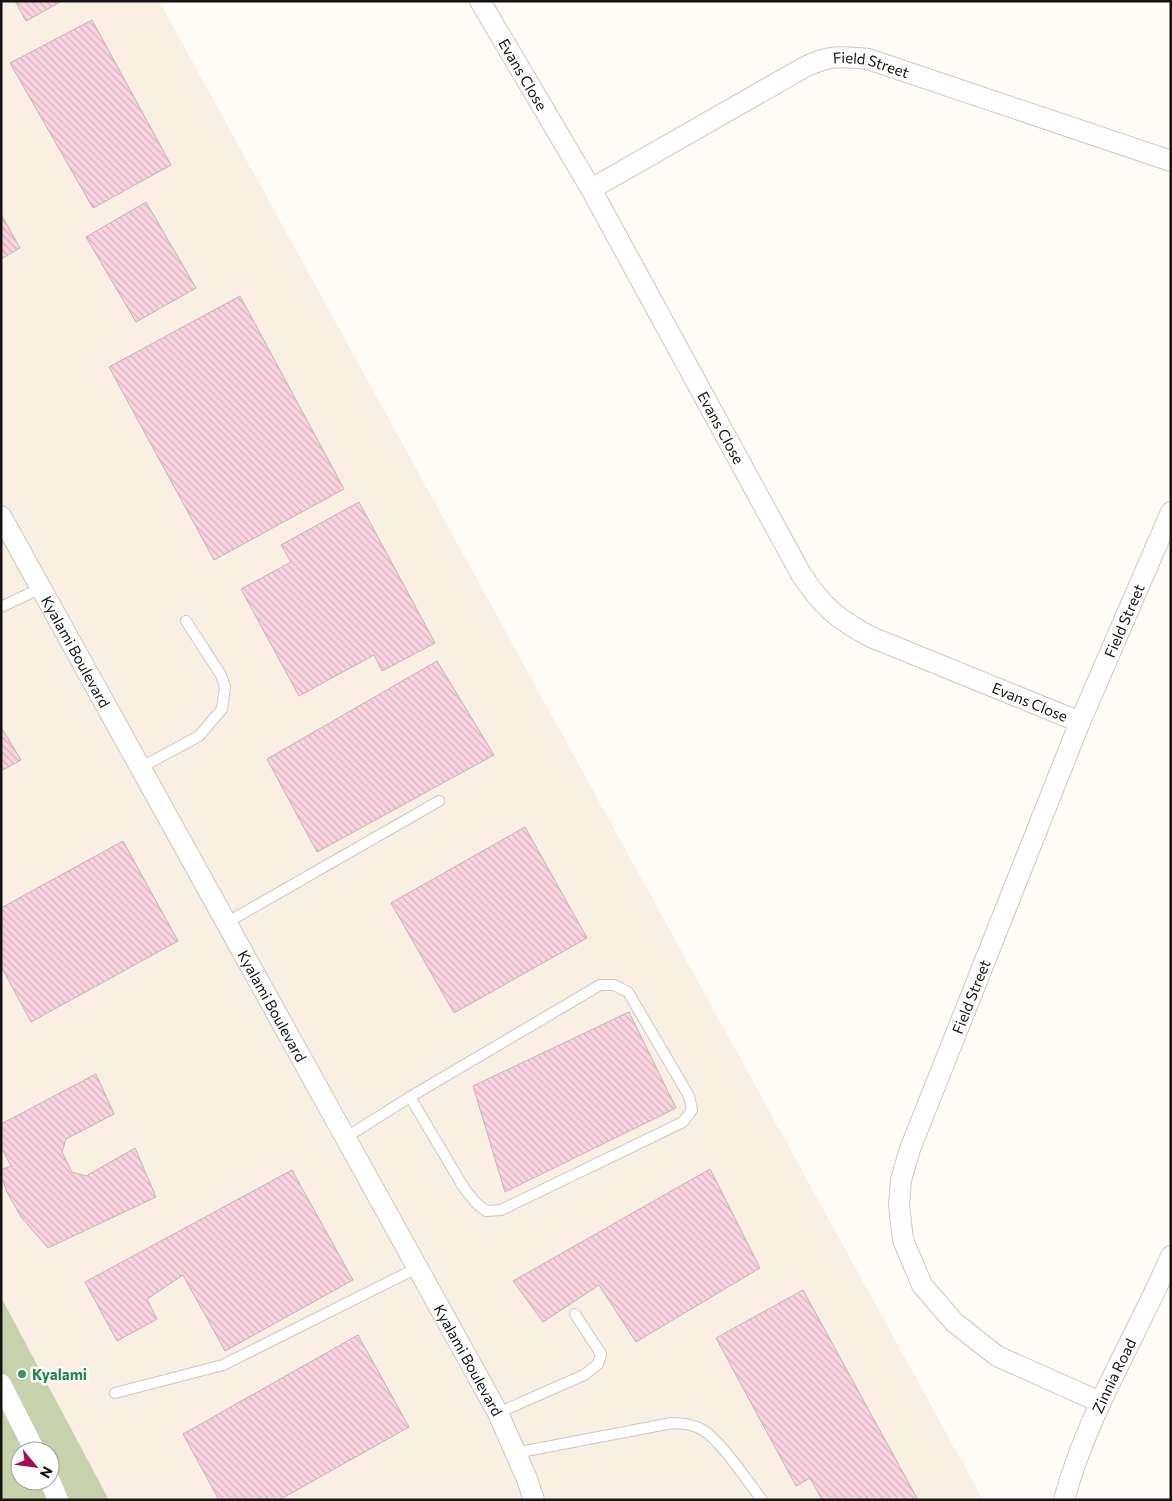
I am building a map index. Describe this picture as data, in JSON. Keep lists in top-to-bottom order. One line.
{"streets":{"street":["Field Street","Evans Close","Kyalami Boulevard","Zinnia Road"]},"crossings":[["Field Street","Evans Close"],["Field Street","Zinnia Road"]],"places":["Kyalami"],"north":"bottom right"}
